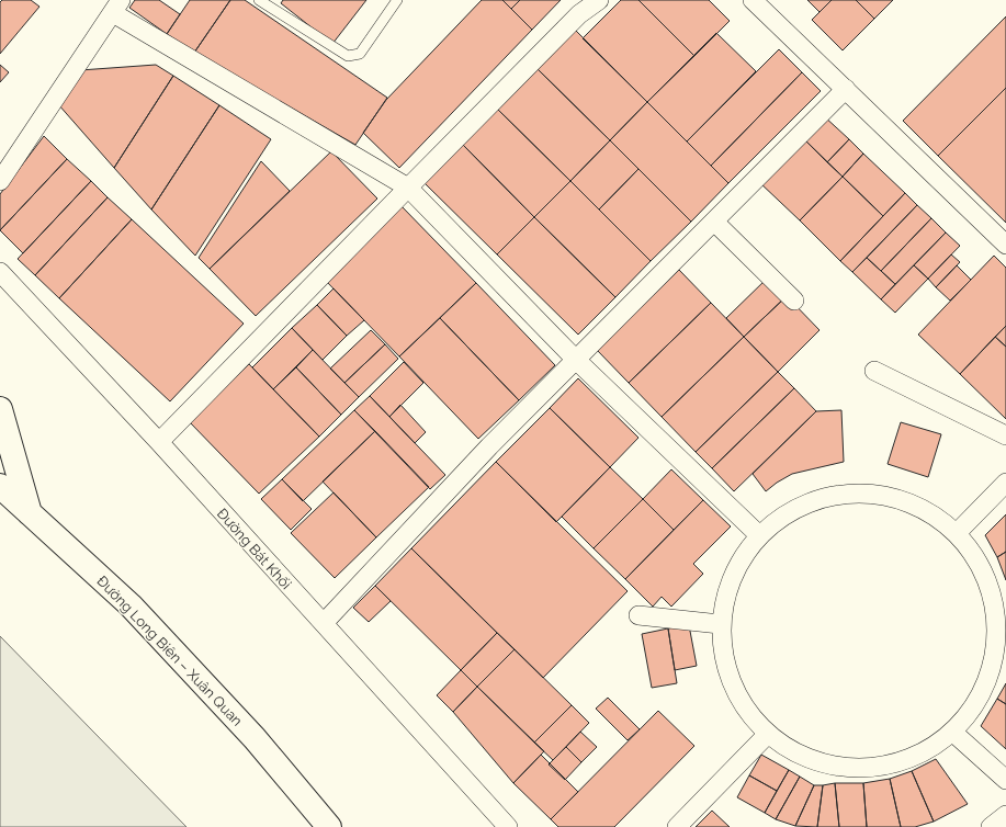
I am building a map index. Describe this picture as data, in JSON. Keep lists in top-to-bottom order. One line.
{"streets":{"main road":["Đường Long Biên – Xuân Quan"],"street":["Đường Bát Khối"]}}
